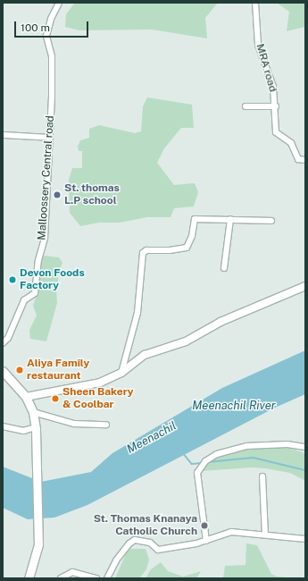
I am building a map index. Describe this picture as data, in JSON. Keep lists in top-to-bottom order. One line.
{"streets":{"street":["MRA road","Malloossery Central road"]},"water":["Meenachil River","Meenachil"],"places":["St. thomas L.P school","Devon Foods Factory","Aliya Family restaurant","Sheen Bakery & Coolbar","St. Thomas Knanaya Catholic Church"],"scale_bar":"100 m"}
